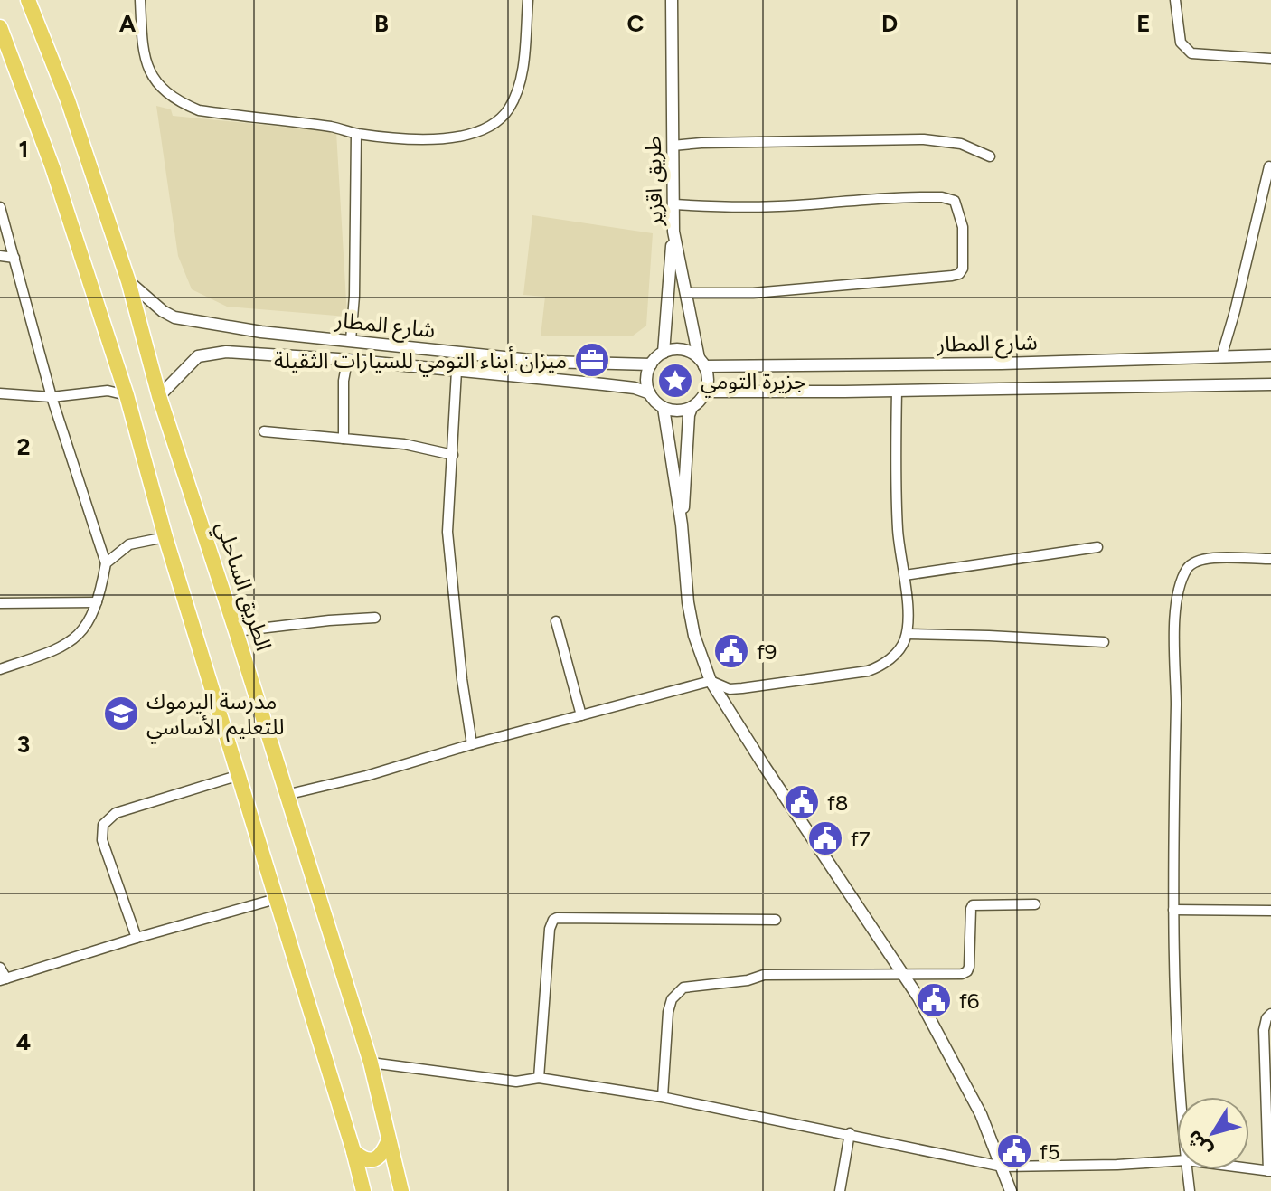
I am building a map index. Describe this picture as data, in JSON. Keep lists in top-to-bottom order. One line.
{"streets":{"highway":["الطريق الساحلي"],"street":["طريق اقزير","شارع المطار"]},"crossings":[["طريق اقزير","شارع المطار"],["شارع المطار","الطريق الساحلي"]],"places":{"office":["ميزان أبناء التومي للسيارات الثقيلة"],"place":["جزيرة التومي"],"public building":["f9","f8","f7","f6","f5"],"school or university":["مدرسة اليرموك للتعليم الأساسي"]},"north":"bottom left","grid":{"columns":["A","B","C","D","E"],"rows":["1","2","3","4"]}}
